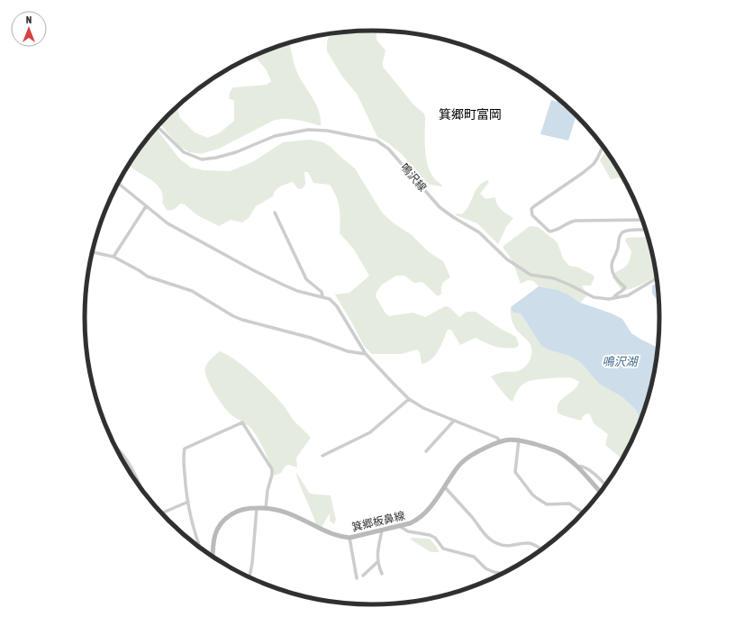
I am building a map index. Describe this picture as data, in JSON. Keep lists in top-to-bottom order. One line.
{"streets":{"main road":["箕郷板鼻線"],"street":["鳴沢線"]},"districts":["箕郷町富岡"],"water":["鳴沢湖"],"north":"top"}
